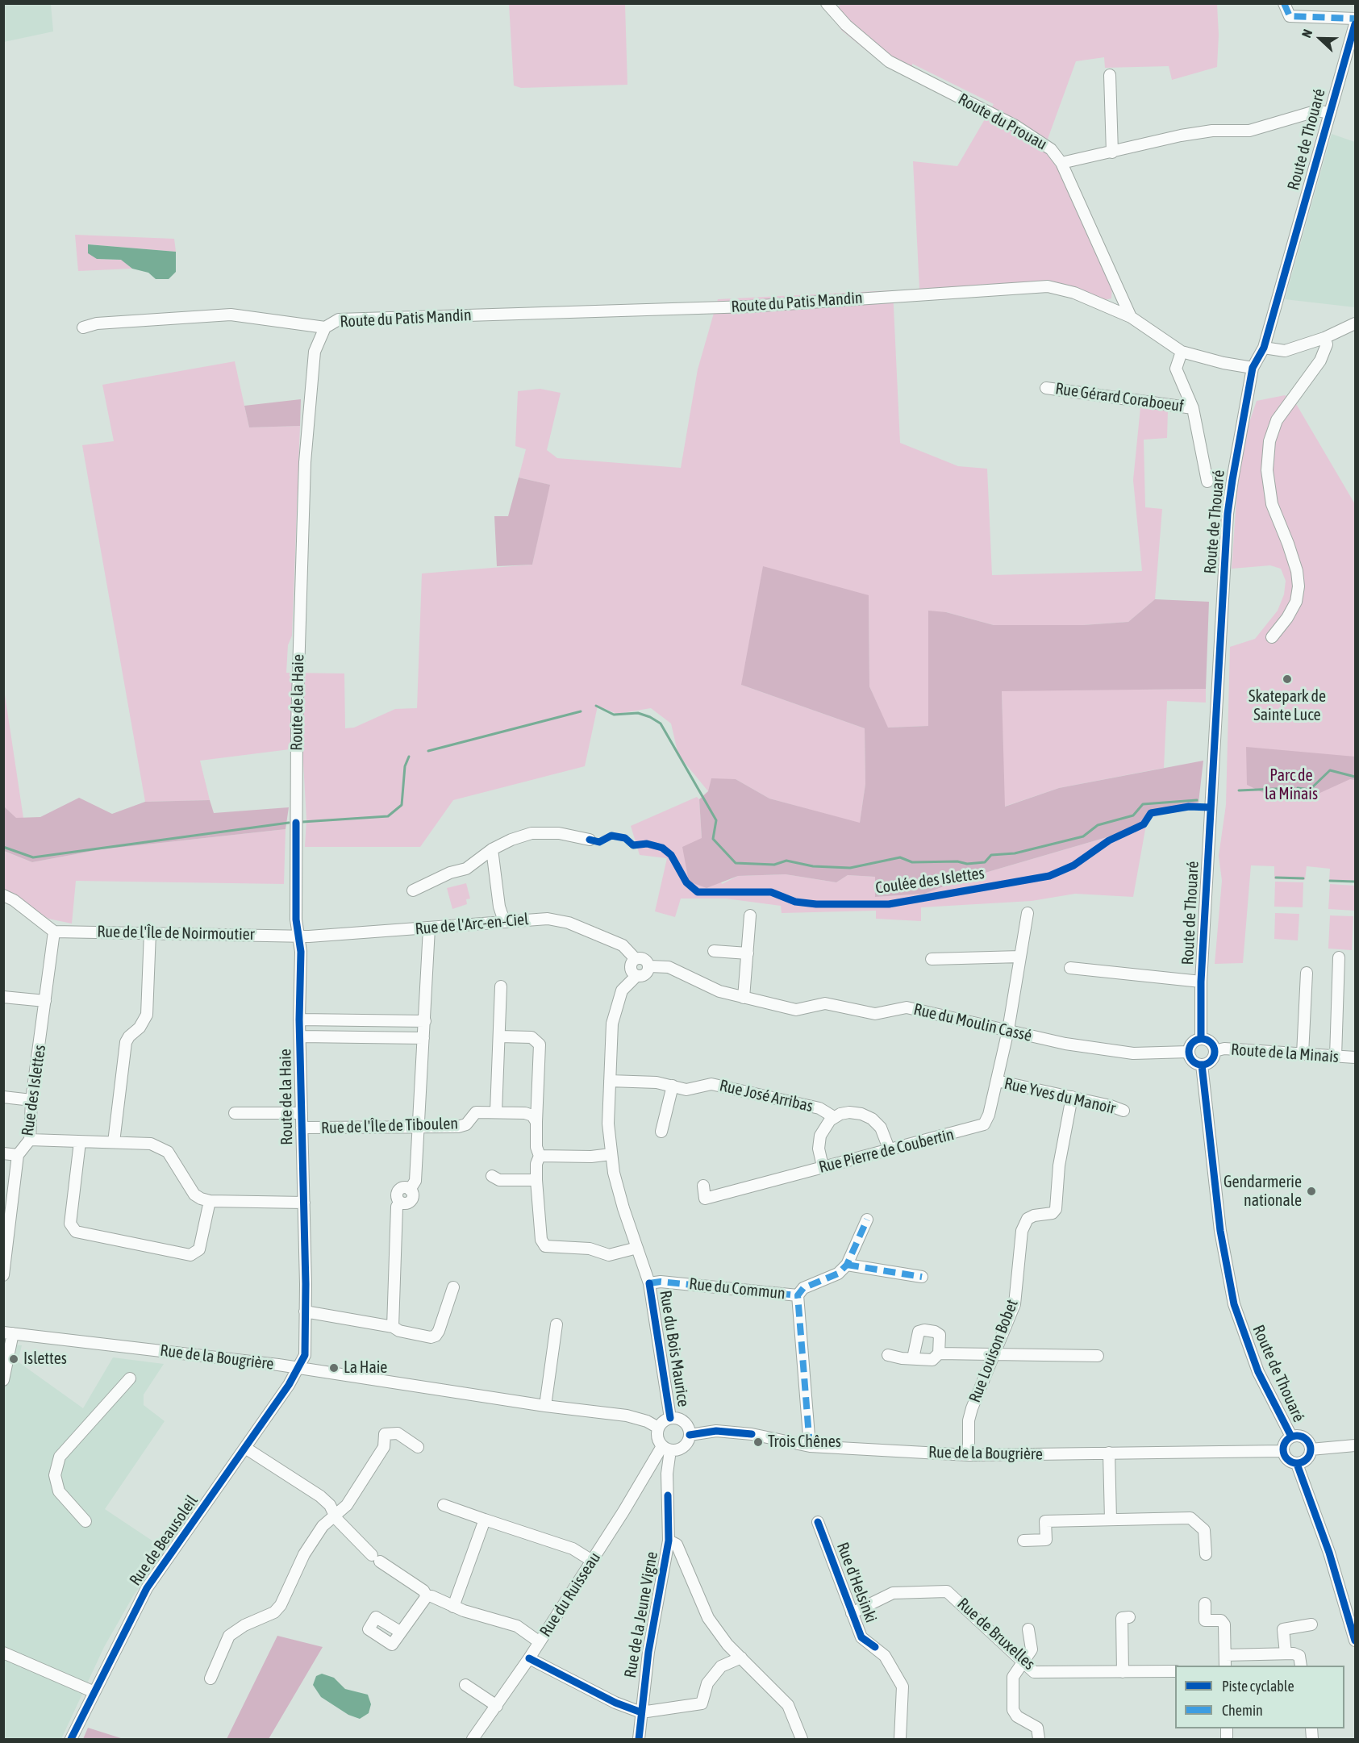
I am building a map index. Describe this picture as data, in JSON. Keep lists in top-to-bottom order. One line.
{"streets":{"street":["Route du Prouau","Route de Thouaré","Route du Patis Mandin","Rue Gérard Coraboeuf","Route de la Haie","Rue de l'Arc-en-Ciel","Rue de l'Île de Noirmoutier","Rue du Moulin Cassé","Route de la Minais","Rue des Islettes","Rue José Arribas","Rue Yves du Manoir","Rue de l'Île de Tiboulen","Rue Pierre de Coubertin","Rue du Commun","Rue du Bois Maurice","Rue Louison Bobet","Rue de la Bougrière","Rue de Beausoleil","Rue d'Helsinki","Rue du Ruisseau","Rue de la Jeune Vigne","Rue de Bruxelles"],"cycle path":["Coulée des Islettes"]},"crossings":[["Route du Prouau","Route du Patis Mandin"],["Route de Thouaré","Route du Patis Mandin"],["Route de Thouaré","Rue du Moulin Cassé"],["Route de Thouaré","Route de la Minais"],["Route de Thouaré","Rue de la Bougrière"],["Route du Patis Mandin","Rue Gérard Coraboeuf"],["Route du Patis Mandin","Route de la Haie"],["Route de la Haie","Rue de l'Arc-en-Ciel"],["Route de la Haie","Rue de l'Île de Noirmoutier"],["Route de la Haie","Rue de l'Île de Tiboulen"],["Route de la Haie","Rue de la Bougrière"],["Route de la Haie","Rue de Beausoleil"],["Rue de l'Arc-en-Ciel","Rue de l'Île de Noirmoutier"],["Rue de l'Arc-en-Ciel","Rue du Moulin Cassé"],["Rue de l'Arc-en-Ciel","Rue du Bois Maurice"],["Rue de l'Île de Noirmoutier","Rue des Islettes"],["Rue du Moulin Cassé","Route de la Minais"],["Rue du Moulin Cassé","Rue Pierre de Coubertin"],["Rue du Moulin Cassé","Rue du Bois Maurice"],["Rue José Arribas","Rue Pierre de Coubertin"],["Rue José Arribas","Rue du Bois Maurice"],["Rue Yves du Manoir","Rue Pierre de Coubertin"],["Rue Yves du Manoir","Rue Louison Bobet"],["Rue du Commun","Rue du Bois Maurice"],["Rue du Bois Maurice","Rue de la Bougrière"],["Rue du Bois Maurice","Rue du Ruisseau"],["Rue du Bois Maurice","Rue de la Jeune Vigne"],["Rue Louison Bobet","Rue de la Bougrière"],["Rue de la Bougrière","Rue de Beausoleil"],["Rue de la Bougrière","Rue du Ruisseau"],["Rue de la Bougrière","Rue de la Jeune Vigne"],["Rue d'Helsinki","Rue de Bruxelles"],["Rue du Ruisseau","Rue de la Jeune Vigne"]],"parks":["Parc de la Minais"],"places":["Skatepark de Sainte Luce","Gendarmerie nationale","Islettes","La Haie","Trois Chênes"],"legend":["Piste cyclable","Chemin"],"north":"left"}
